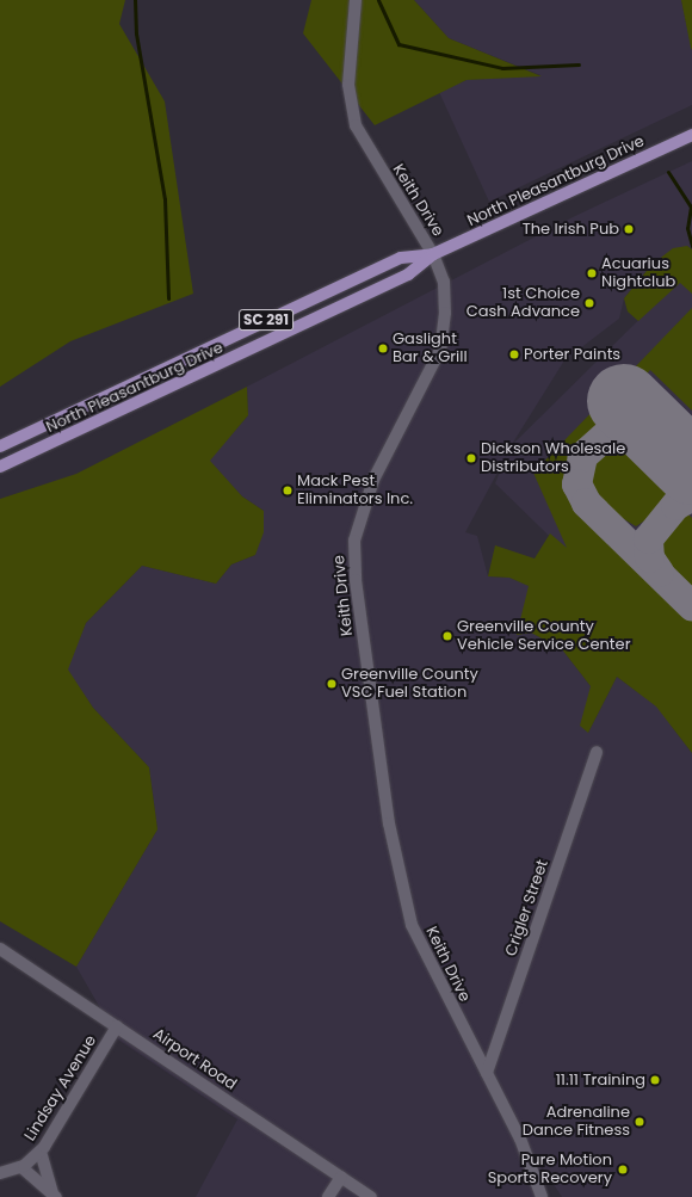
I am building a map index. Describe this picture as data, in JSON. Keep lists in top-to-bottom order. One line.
{"streets":{"main road":["North Pleasantburg Drive","SC 291"],"street":["Keith Drive","Crigler Street","Airport Road","Lindsay Avenue"]},"crossings":[["North Pleasantburg Drive","Keith Drive"],["Keith Drive","Crigler Street"],["Airport Road","Lindsay Avenue"]],"places":["The Irish Pub","Acuarius Nightclub","1st Choice Cash Advance","Gaslight Bar & Grill","Porter Paints","Dickson Wholesale Distributors","Mack Pest Eliminators Inc.","Greenville County Vehicle Service Center","Greenville County VSC Fuel Station","11.11 Training","Adrenaline Dance Fitness","Pure Motion Sports Recovery"]}
